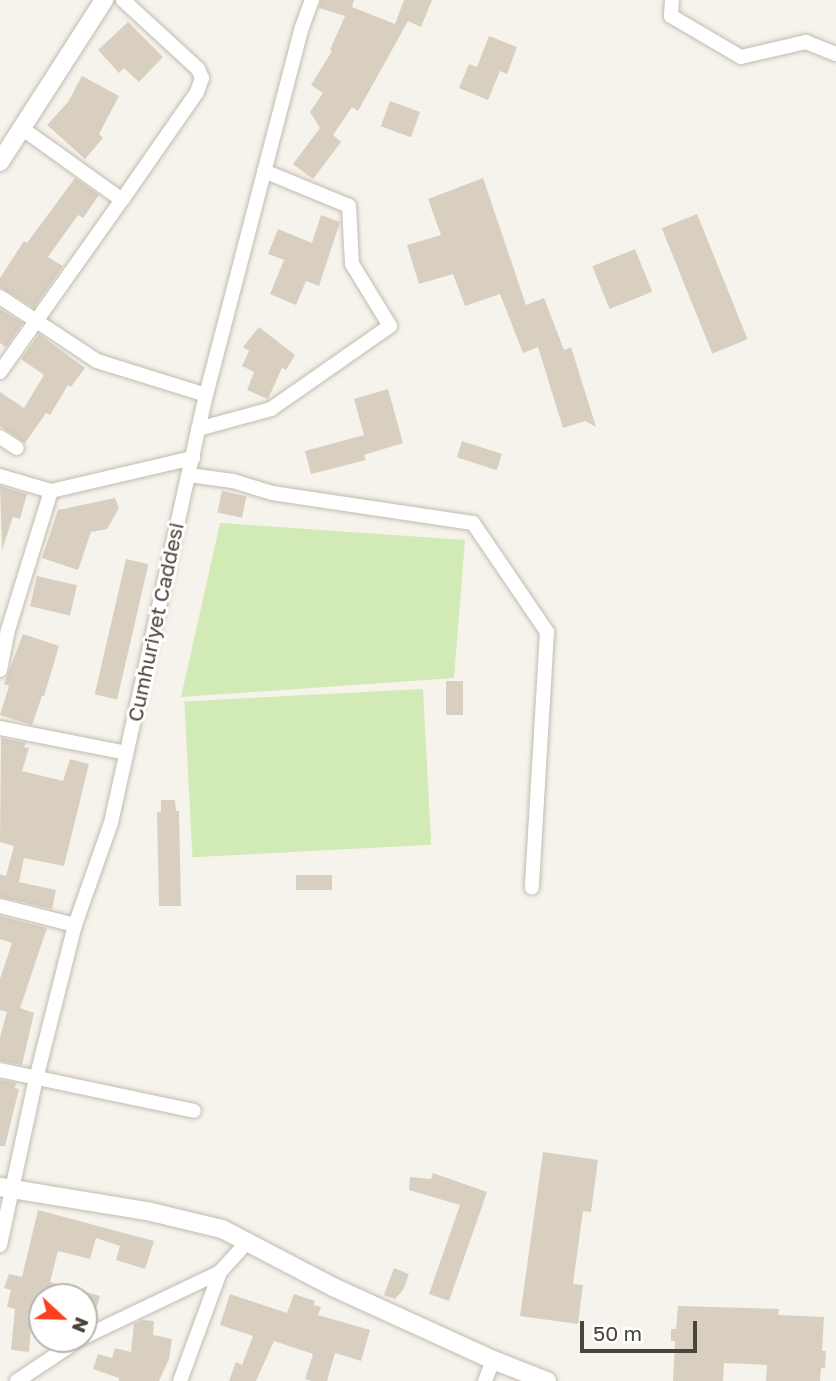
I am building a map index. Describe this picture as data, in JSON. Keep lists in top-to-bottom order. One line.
{"streets":{"street":["Cumhuriyet Caddesi"]},"scale_bar":"50 m","north":"right"}
